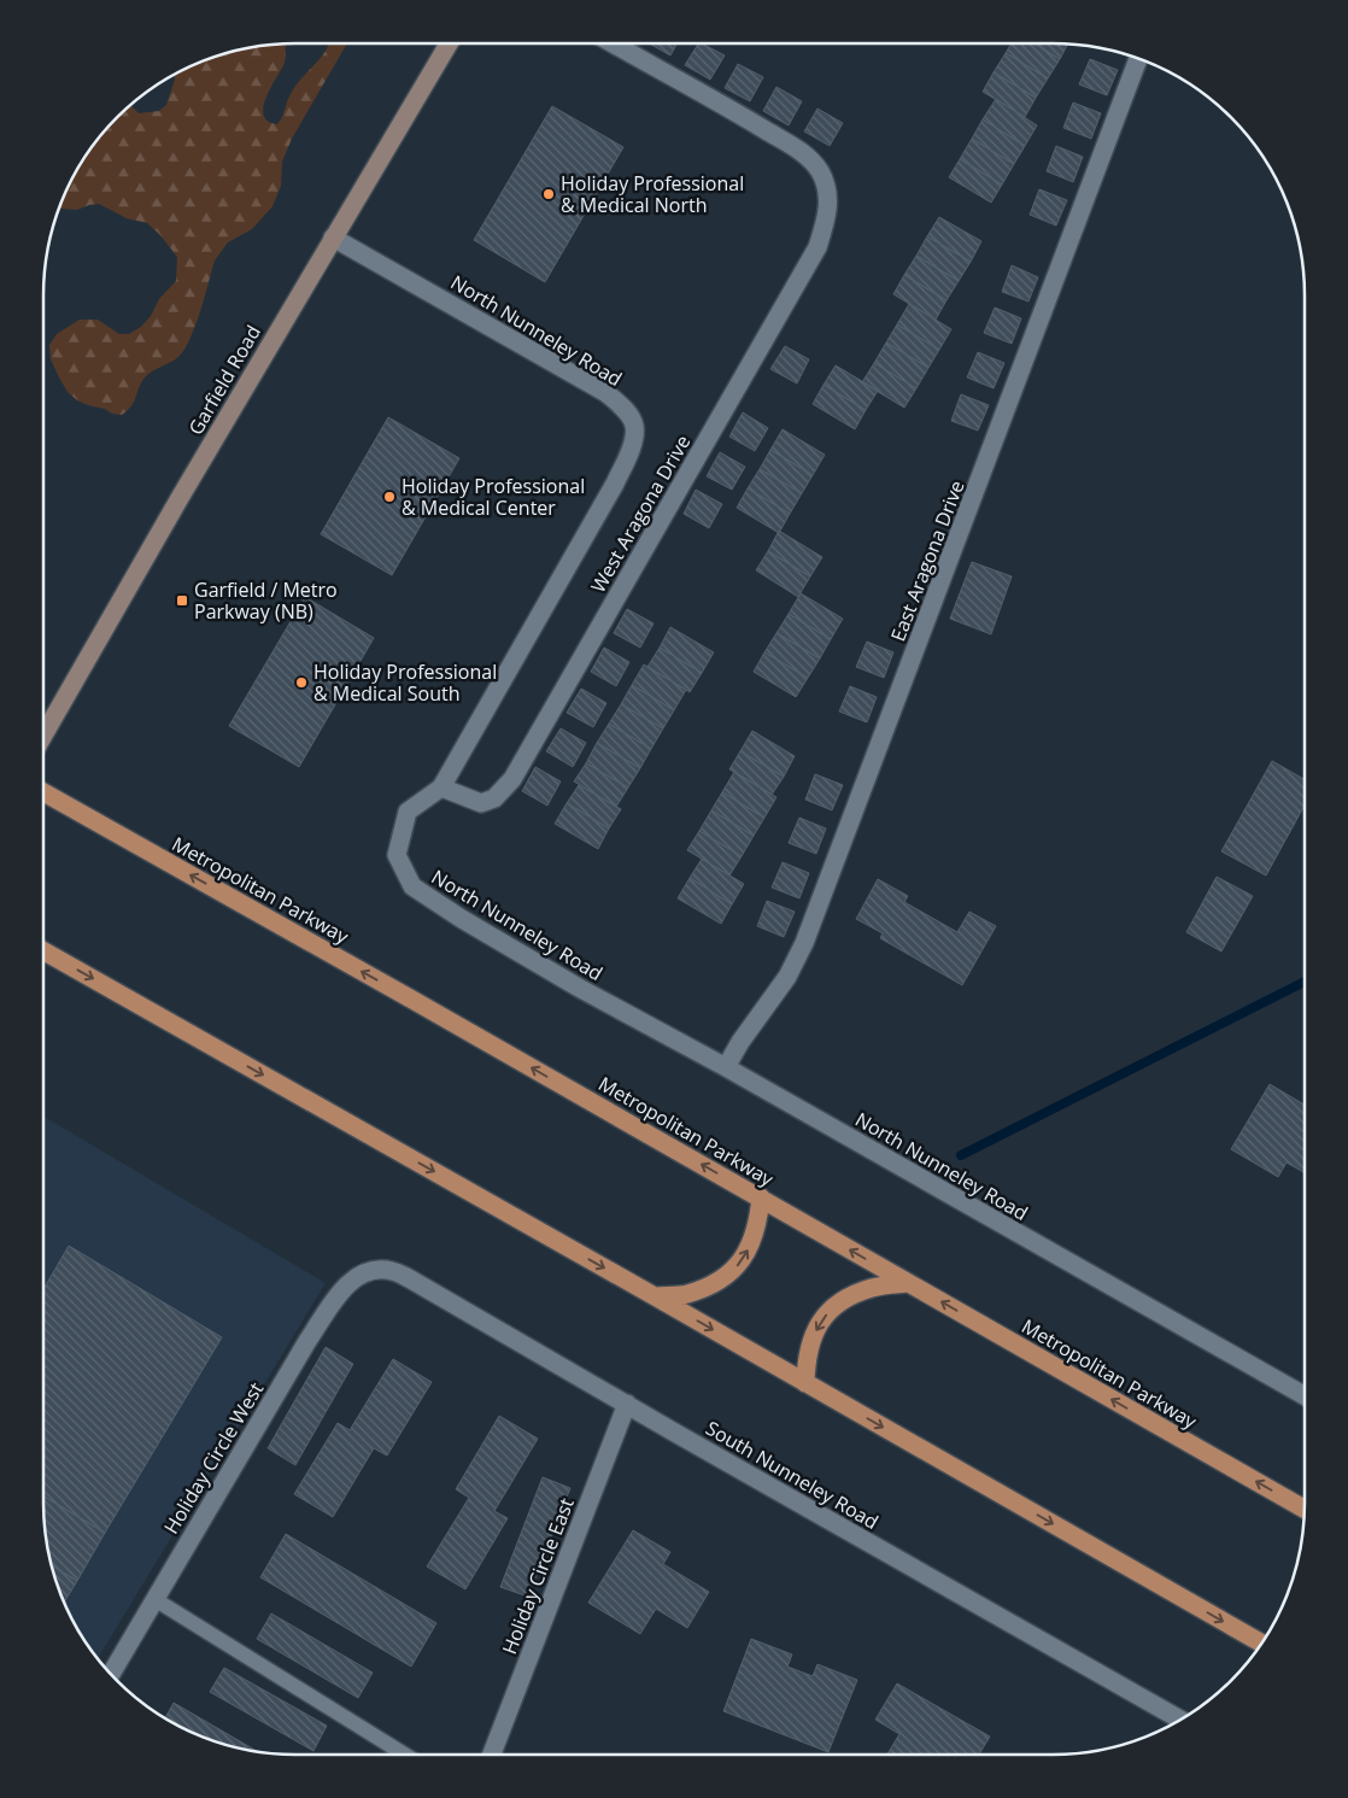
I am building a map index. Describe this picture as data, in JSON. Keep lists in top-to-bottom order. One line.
{"streets":{"main road":["Garfield Road","Metropolitan Parkway"],"street":["North Nunneley Road","West Aragona Drive","East Aragona Drive","Holiday Circle West","South Nunneley Road","Holiday Circle East"]},"crossings":[["North Nunneley Road","Garfield Road"],["North Nunneley Road","West Aragona Drive"],["North Nunneley Road","East Aragona Drive"],["Holiday Circle West","South Nunneley Road"],["South Nunneley Road","Holiday Circle East"]],"places":{"other":["Holiday Professional & Medical North","Holiday Professional & Medical Center","Holiday Professional & Medical South"],"transit":["Garfield / Metro Parkway (NB)"]}}
